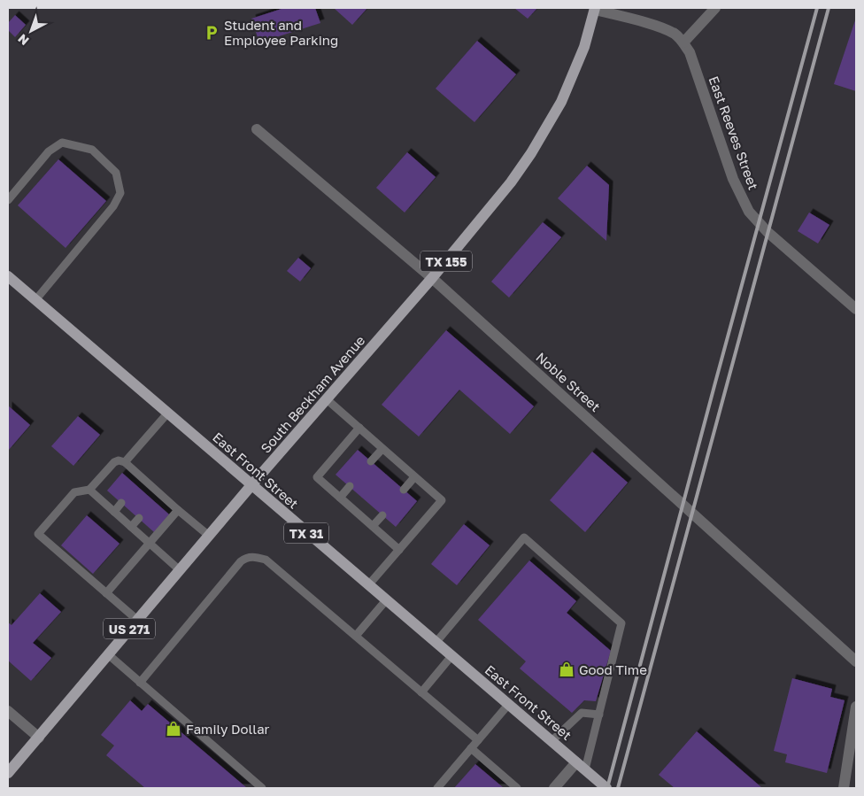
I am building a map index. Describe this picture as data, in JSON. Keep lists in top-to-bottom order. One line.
{"streets":{"main road":["TX 155","South Beckham Avenue","East Front Street","TX 31","US 271"],"street":["East Reeves Street","Noble Street"]},"crossings":[["East Reeves Street","South Beckham Avenue"],["Noble Street","South Beckham Avenue"],["South Beckham Avenue","East Front Street"]],"places":{"parking":["Student and Employee Parking"],"shop":["Good Time","Family Dollar"]},"north":"bottom left"}
